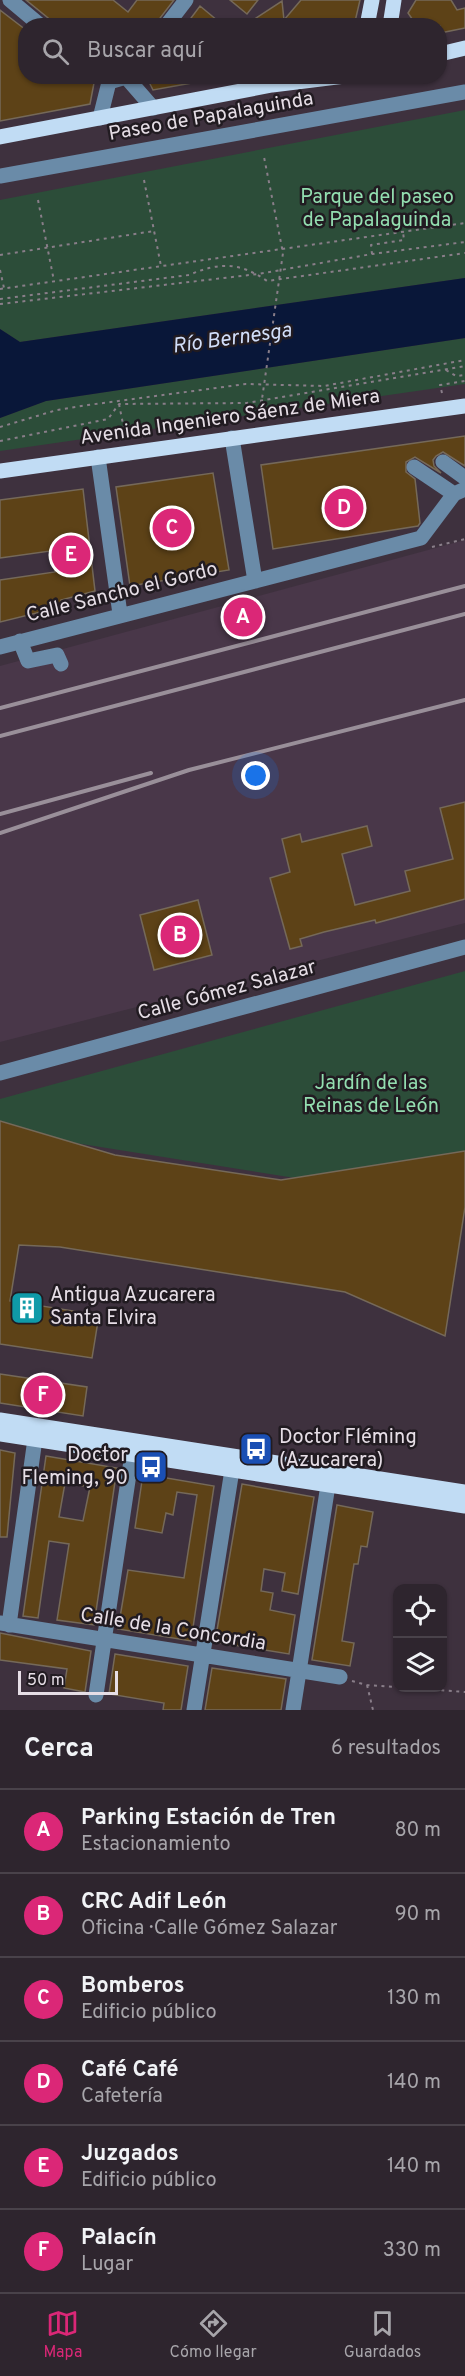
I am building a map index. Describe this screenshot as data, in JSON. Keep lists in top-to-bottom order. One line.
{"streets":{"main road":["Avenida Ingeniero Sáenz de Miera"],"street":["Paseo de Papalaguinda","Calle Sancho el Gordo","Calle Gómez Salazar","Calle de la Concordia"]},"water":["Río Bernesga"],"parks":["Parque del paseo de Papalaguinda","Jardín de las Reinas de León"],"places":{"building":["Antigua Azucarera Santa Elvira"],"bus stop":["Doctor Fléming (Azucarera)","Doctor Fleming, 90"]},"scale_bar":"50 m","page":{"search":"Buscar aquí","pins":["D","C","E","A","B","F"],"scale":"50 m","heading":["Cerca","6 resultados"],"list":[{"mark":"A","name":"Parking Estación de Tren","note":"Estacionamiento","value":"80 m"},{"mark":"B","name":"CRC Adif León","note":"Oficina · Calle Gómez Salazar","value":"90 m"},{"mark":"C","name":"Bomberos","note":"Edificio público","value":"130 m"},{"mark":"D","name":"Café Café","note":"Cafetería","value":"140 m"},{"mark":"E","name":"Juzgados","note":"Edificio público","value":"140 m"},{"mark":"F","name":"Palacín","note":"Lugar","value":"330 m"}],"nav":["Mapa","Cómo llegar","Guardados"]}}
